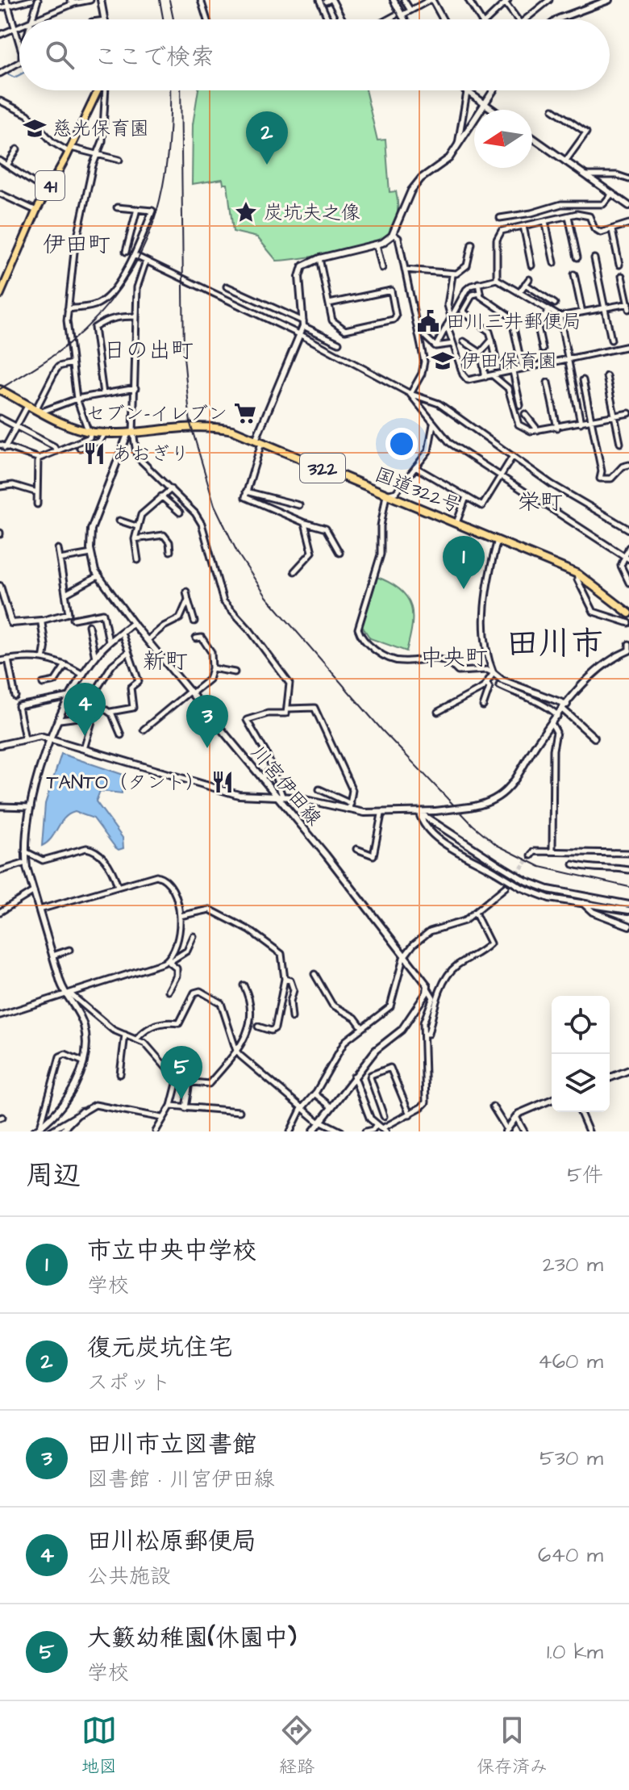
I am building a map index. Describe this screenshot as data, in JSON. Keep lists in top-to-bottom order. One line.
{"streets":{"highway":["322","国道322号"],"main road":["41"],"street":["川宮伊田線"]},"crossings":[["国道322号","川宮伊田線"]],"districts":["伊田町","日の出町","栄町","田川市","中央町","新町"],"places":{"school or university":["慈光保育園","伊田保育園"],"place":["炭坑夫之像"],"public building":["田川三井郵便局"],"supermarket":["セブン-イレブン"],"restaurant":["あおぎり","TANTO（タント）"]},"north":"left","page":{"search":"ここで検索","pins":["2","1","4","3","5"],"heading":["周辺","5件"],"list":[{"mark":"1","name":"市立中央中学校","note":"学校","value":"230 m"},{"mark":"2","name":"復元炭坑住宅","note":"スポット","value":"460 m"},{"mark":"3","name":"田川市立図書館","note":"図書館 · 川宮伊田線","value":"530 m"},{"mark":"4","name":"田川松原郵便局","note":"公共施設","value":"640 m"},{"mark":"5","name":"大籔幼稚園(休園中)","note":"学校","value":"1.0 km"}],"nav":["地図","経路","保存済み"]}}
